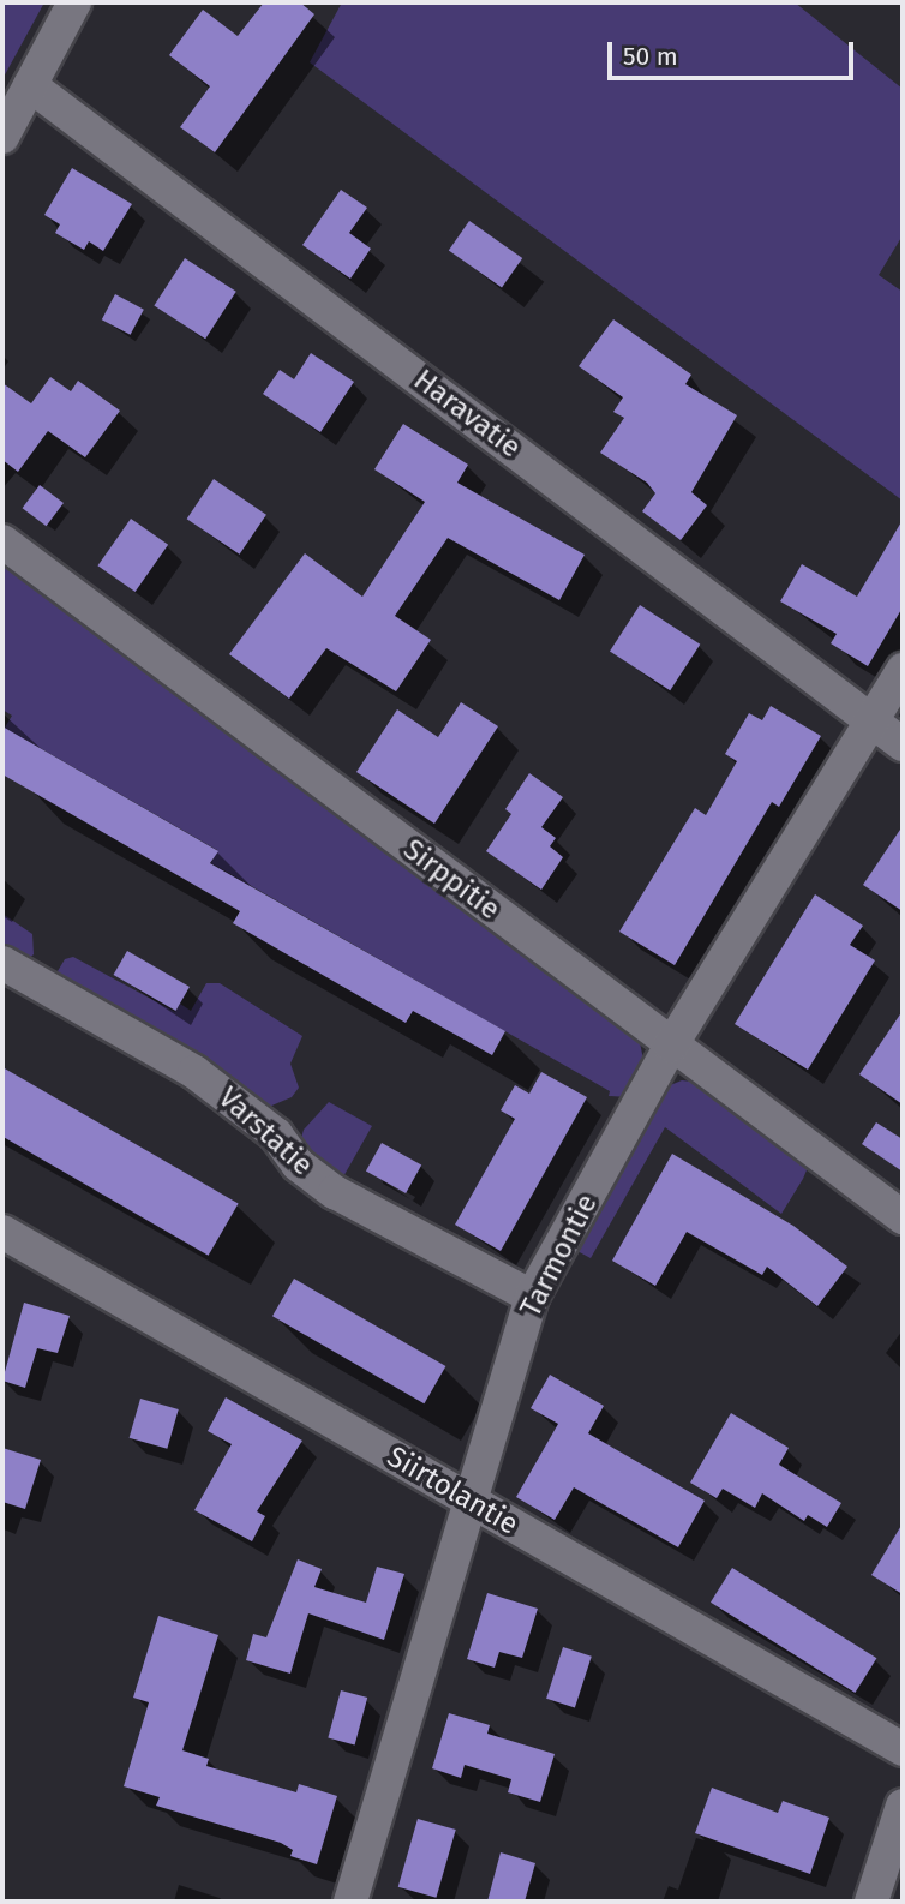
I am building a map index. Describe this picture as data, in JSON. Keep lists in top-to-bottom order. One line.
{"streets":{"street":["Haravatie","Sirppitie","Varstatie","Tarmontie","Siirtolantie"]},"crossings":[["Haravatie","Tarmontie"],["Sirppitie","Tarmontie"],["Varstatie","Tarmontie"],["Tarmontie","Siirtolantie"]],"scale_bar":"50 m"}
